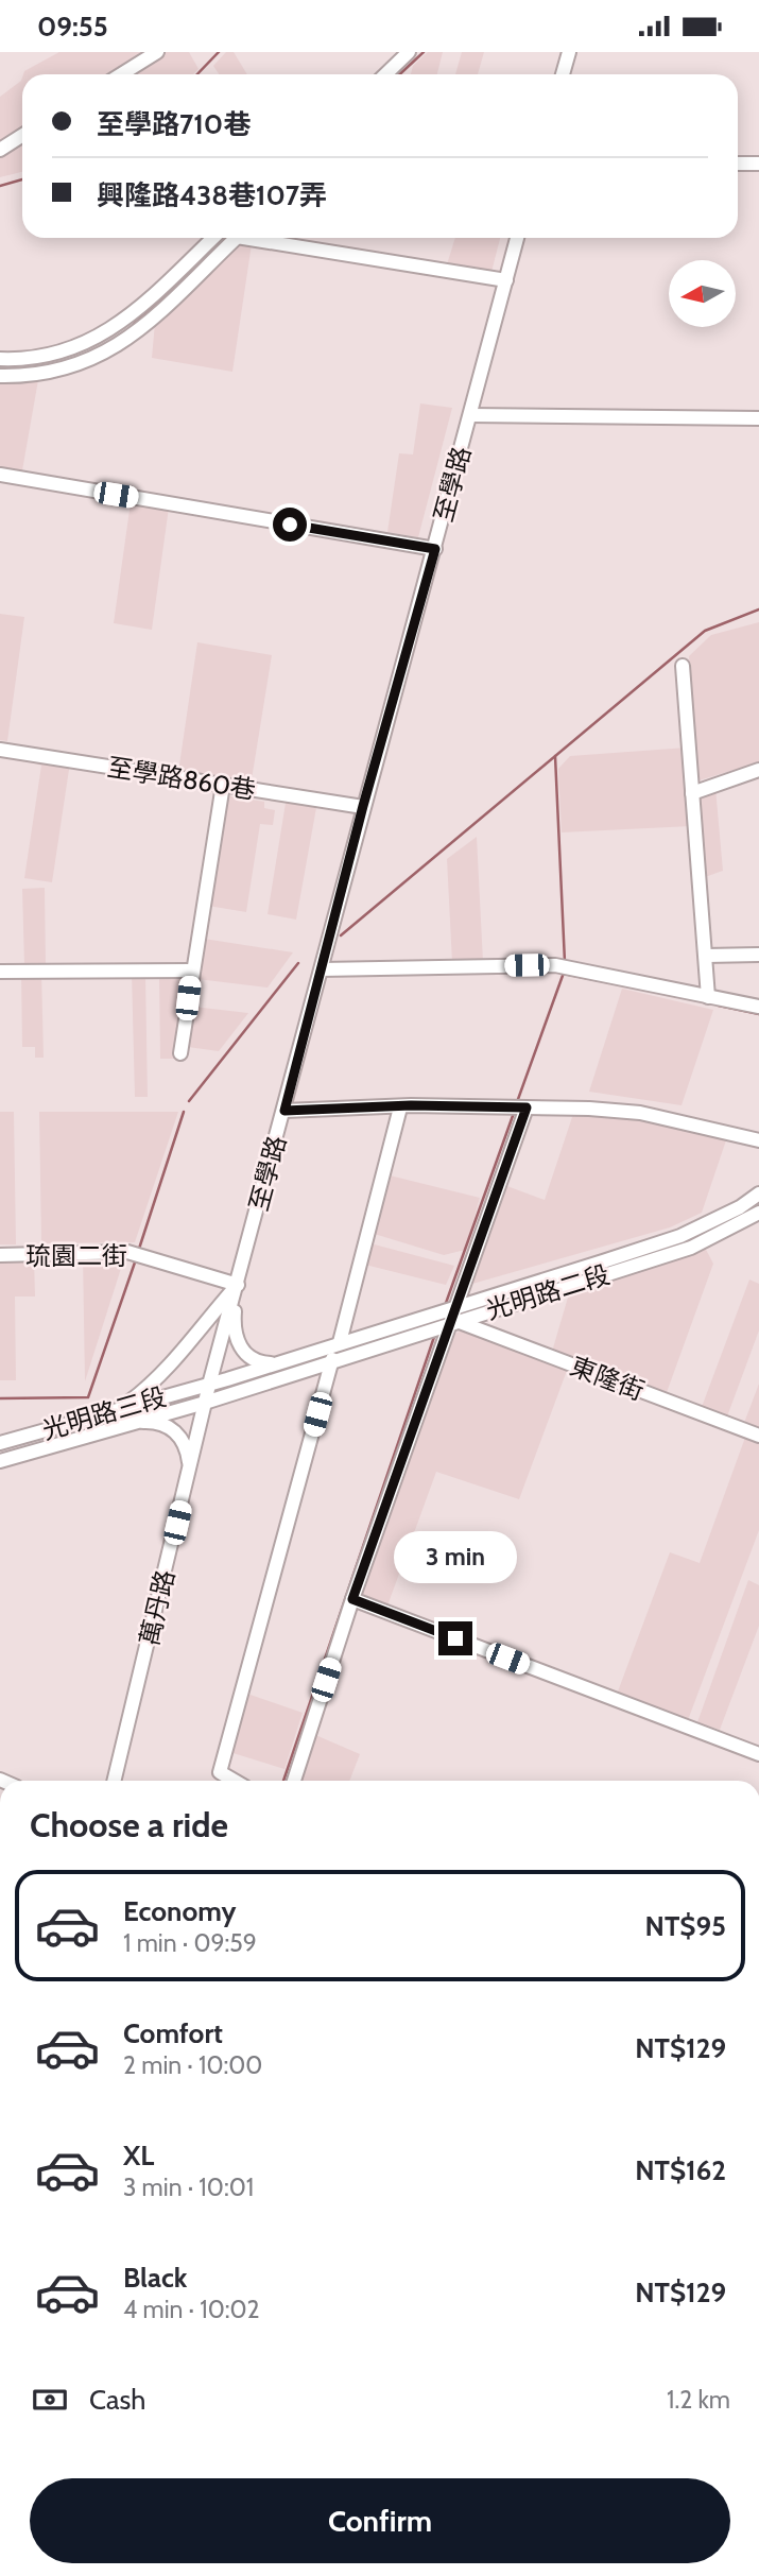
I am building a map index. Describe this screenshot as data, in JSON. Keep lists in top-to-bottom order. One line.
{"streets":{"street":["至學路","至學路860巷","琉園二街","光明路二段","東隆街","光明路三段","萬丹路"]},"crossings":[["至學路","至學路860巷"],["至學路","琉園二街"],["至學路","光明路二段"],["至學路","光明路三段"],["至學路","萬丹路"],["光明路二段","東隆街"],["光明路二段","光明路三段"],["光明路二段","萬丹路"],["光明路三段","萬丹路"]],"north":"left","page":{"status":"09:55","banner":["至學路710巷","興隆路438巷107弄"],"bubble":"3 min","heading":"Choose a ride","list":[{"name":"Economy","note":"1 min · 09:59","value":"NT$95"},{"name":"Comfort","note":"2 min · 10:00","value":"NT$129"},{"name":"XL","note":"3 min · 10:01","value":"NT$162"},{"name":"Black","note":"4 min · 10:02","value":"NT$129"}],"pay":["Cash","1.2 km"],"buttons":"Confirm"}}
